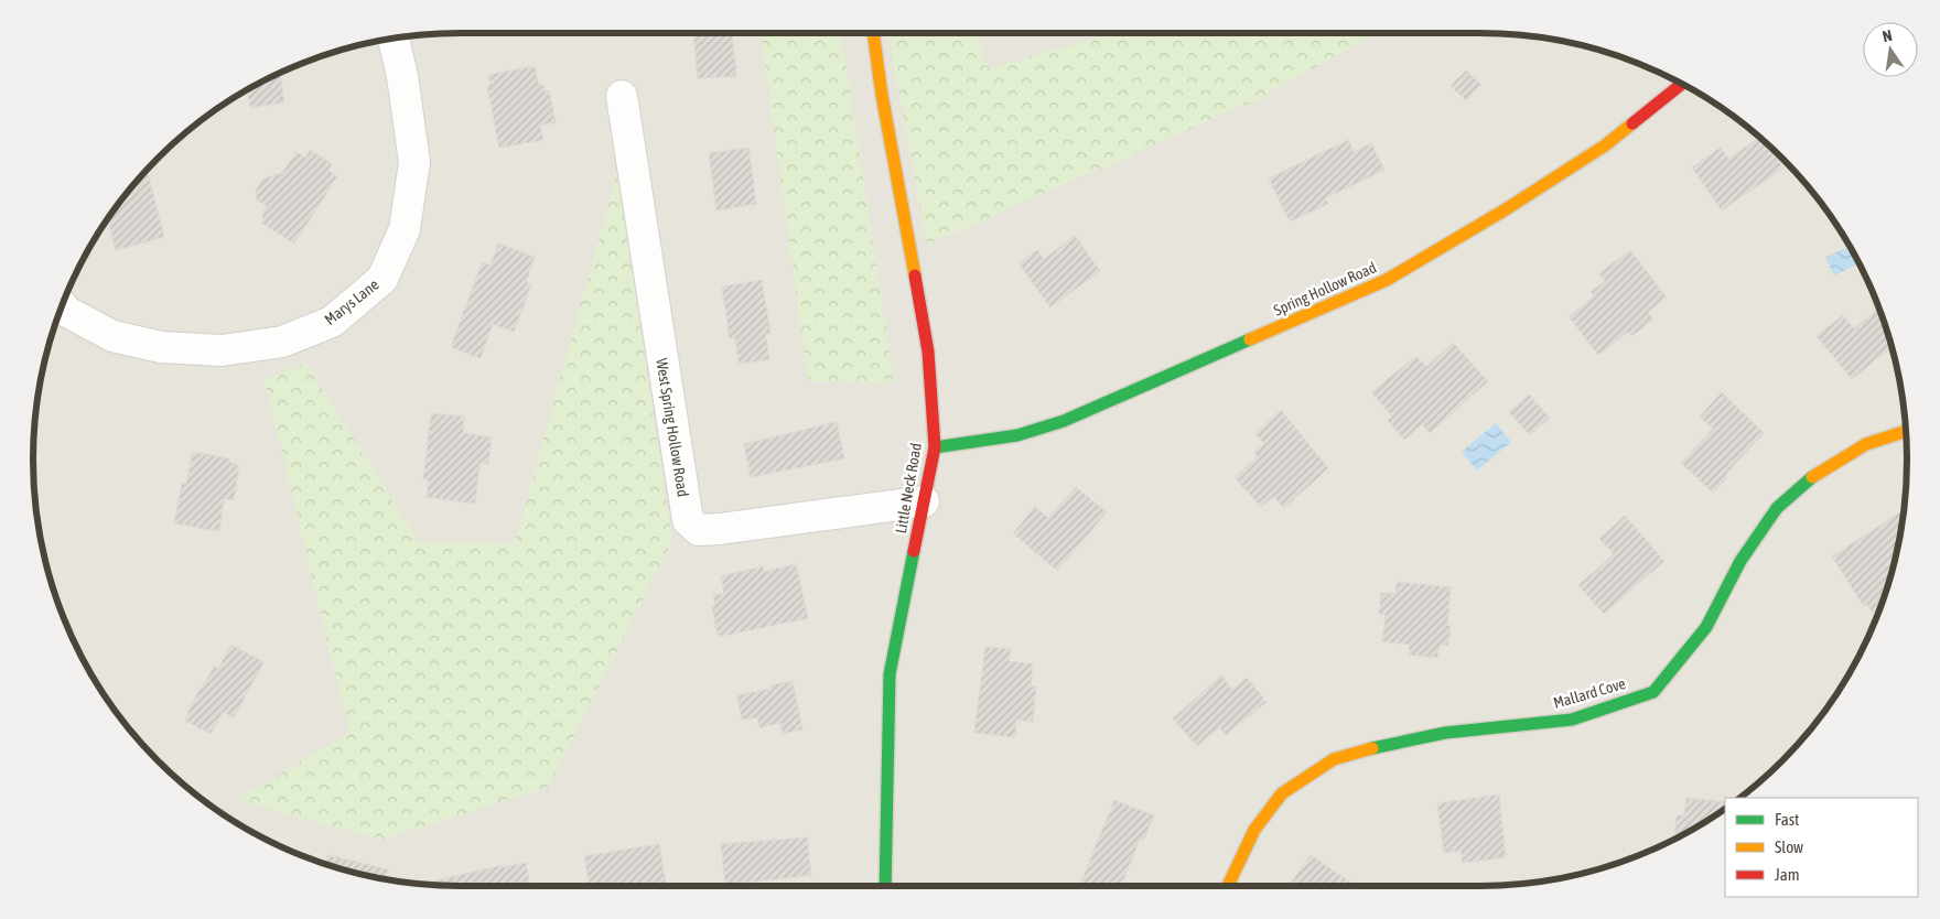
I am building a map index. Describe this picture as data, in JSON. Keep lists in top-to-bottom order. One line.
{"streets":{"street":["Spring Hollow Road","Marys Lane","West Spring Hollow Road","Little Neck Road","Mallard Cove"]},"crossings":[["Spring Hollow Road","Little Neck Road"],["West Spring Hollow Road","Little Neck Road"]],"legend":["Fast","Slow","Jam"],"north":"top"}
